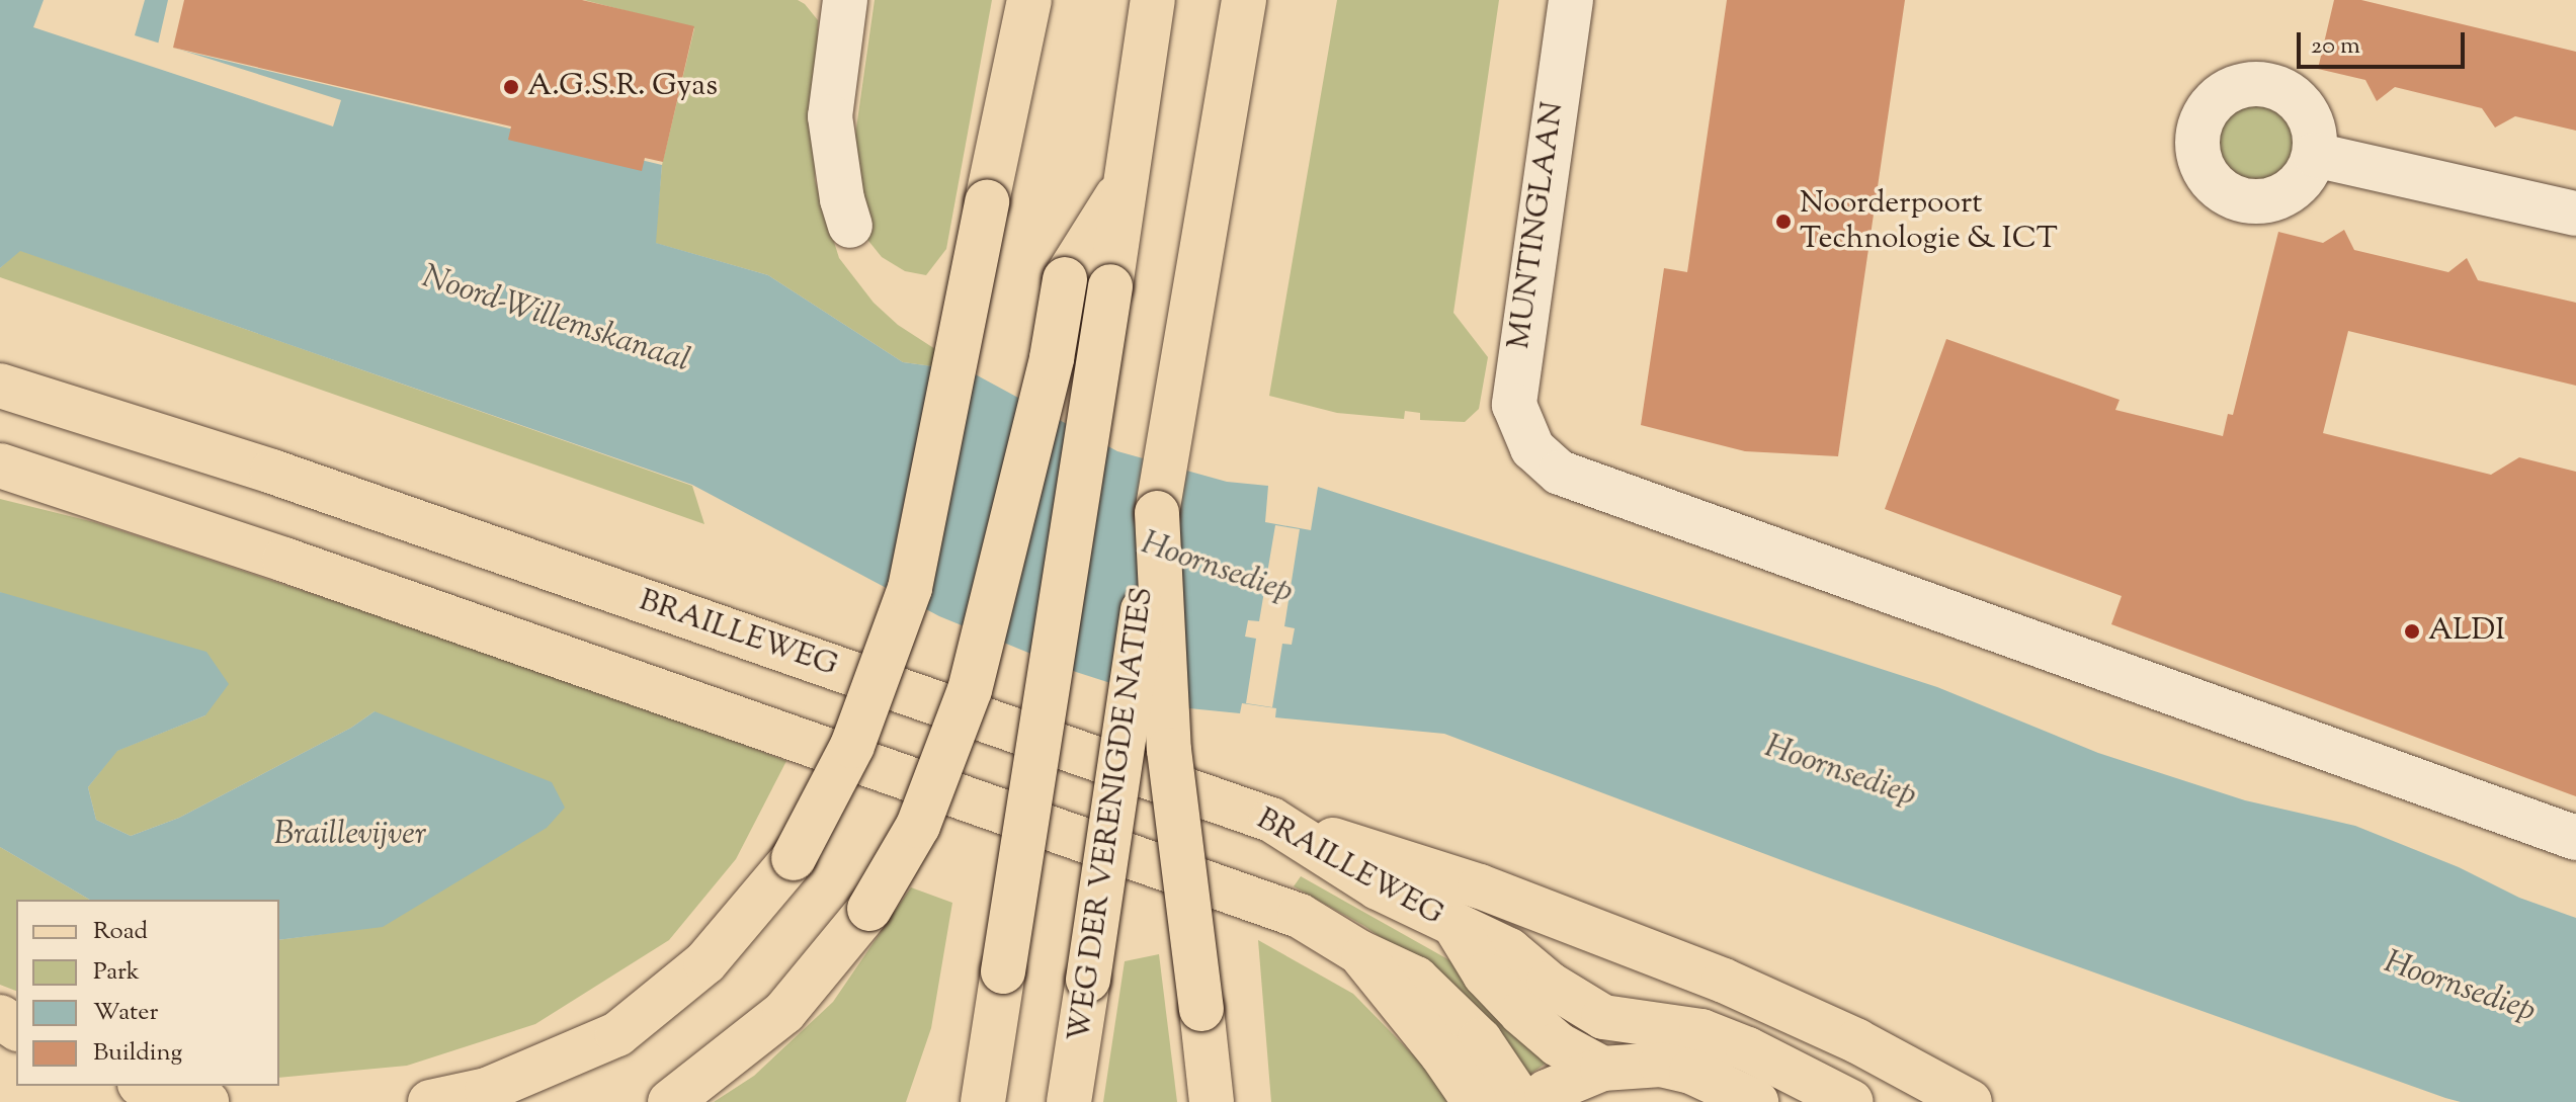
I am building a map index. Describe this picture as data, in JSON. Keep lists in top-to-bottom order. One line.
{"streets":{"main road":["BRAILLEWEG","WEG DER VERENIGDE NATIES"],"street":["MUNTINGLAAN"]},"water":["Noord-Willemskanaal","Hoornsediep","Braillevijver"],"places":["A.G.S.R. Gyas","Noorderpoort Technologie & ICT","ALDI"],"legend":["Road","Park","Water","Building"],"scale_bar":"20 m"}
